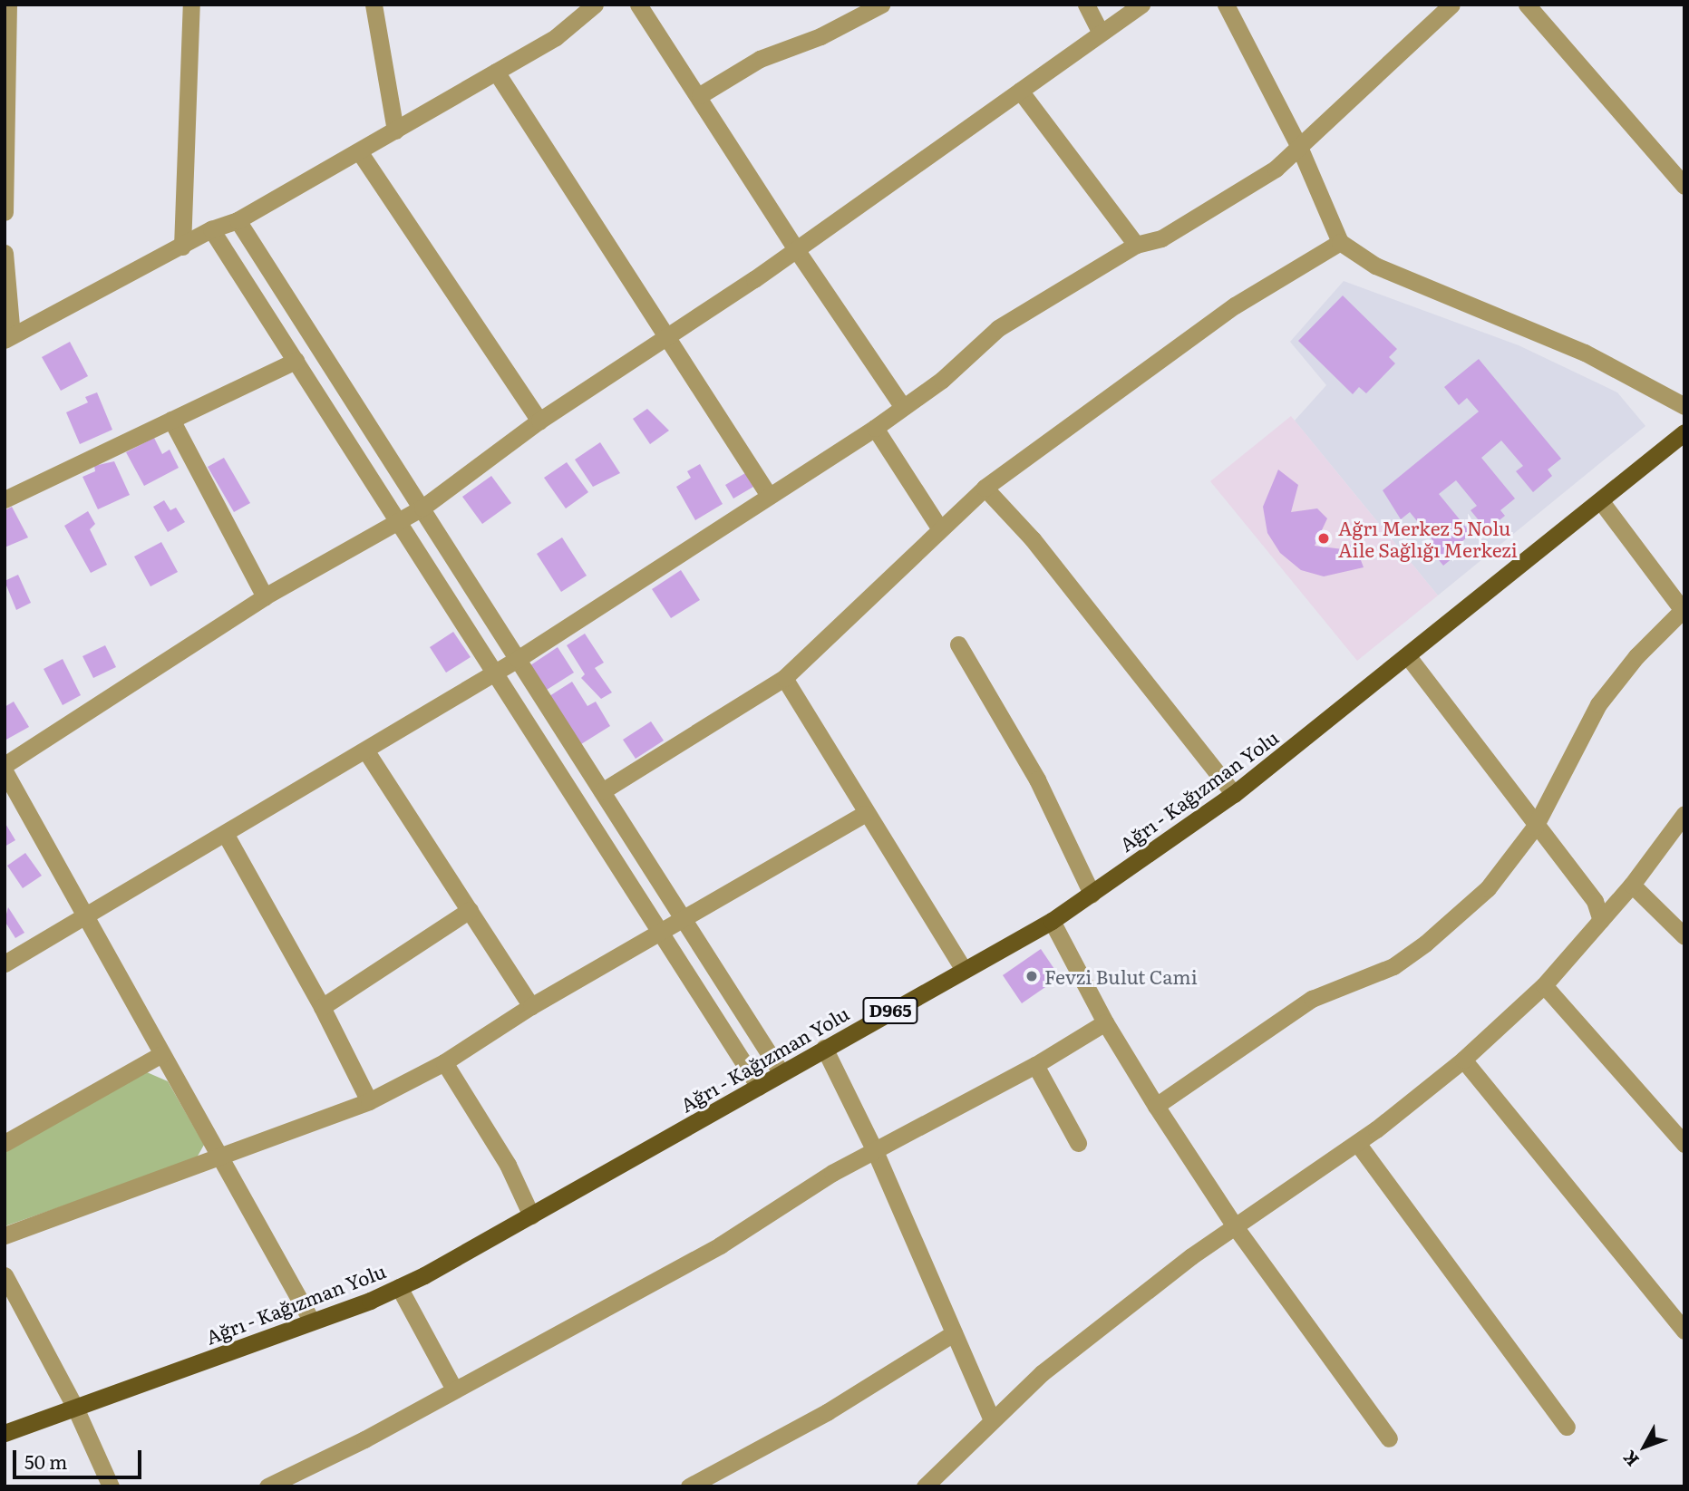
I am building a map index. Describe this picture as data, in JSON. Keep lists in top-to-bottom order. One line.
{"streets":{"main road":["Ağrı - Kağızman Yolu","D965"]},"places":["Ağrı Merkez 5 Nolu Aile Sağlığı Merkezi","Fevzi Bulut Cami"],"scale_bar":"50 m","north":"bottom left"}
